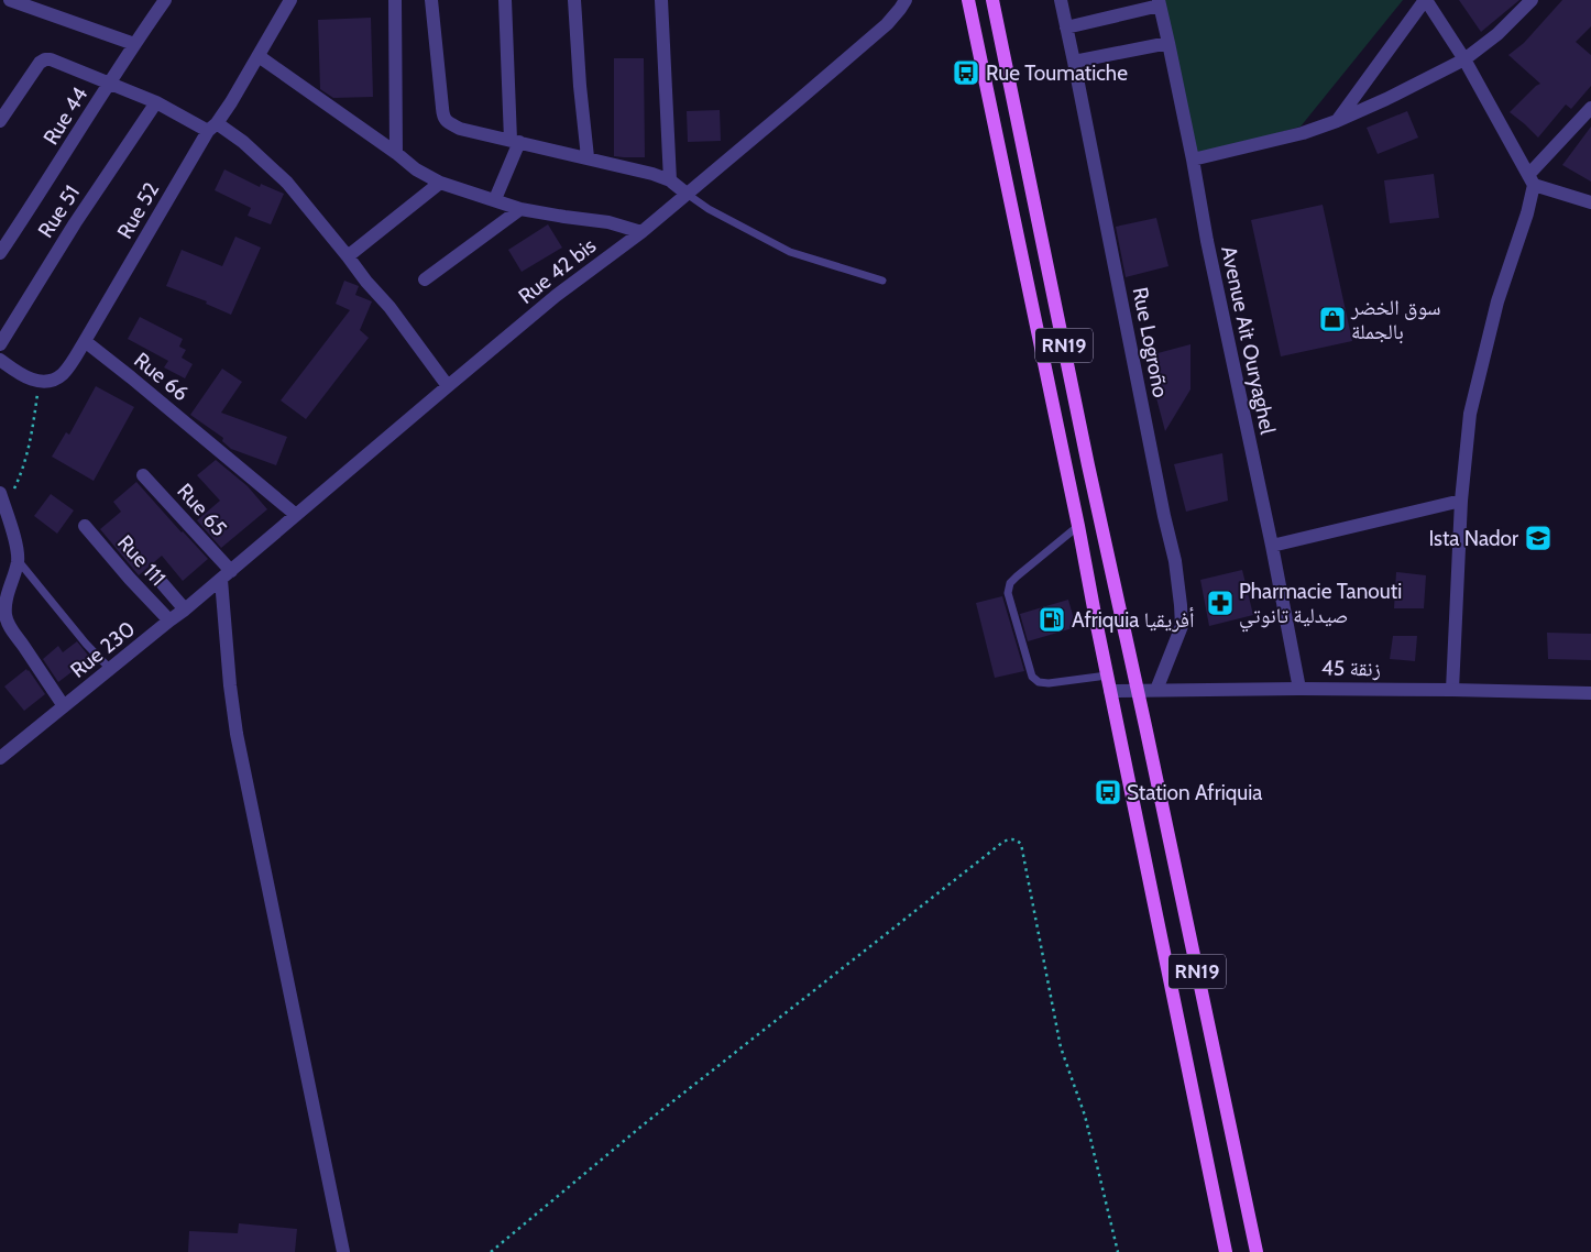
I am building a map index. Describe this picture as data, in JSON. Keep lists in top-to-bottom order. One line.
{"streets":{"main road":["RN19"],"street":["Rue 44","Rue 52","Rue 51","Rue 42 bis","Avenue Ait Ouryaghel","Rue Logroño","Rue 66","Rue 65","Rue 111","Rue 230","زنقة 45"]},"crossings":[["Rue 52","Rue 66"],["Rue 42 bis","Rue 66"],["Rue 42 bis","Rue 65"],["Rue 42 bis","Rue 230"],["Avenue Ait Ouryaghel","زنقة 45"],["Rue Logroño","زنقة 45"],["RN19","زنقة 45"],["Rue 65","Rue 230"],["Rue 111","Rue 230"]],"places":{"bus stop":["Rue Toumatiche","Station Afriquia"],"shop":["سوق الخضر بالجملة"],"school or university":["Ista Nador"],"pharmacy":["Pharmacie Tanouti صيدلية تانوتي"],"fuel station":["Afriquia أفريقيا"]}}
